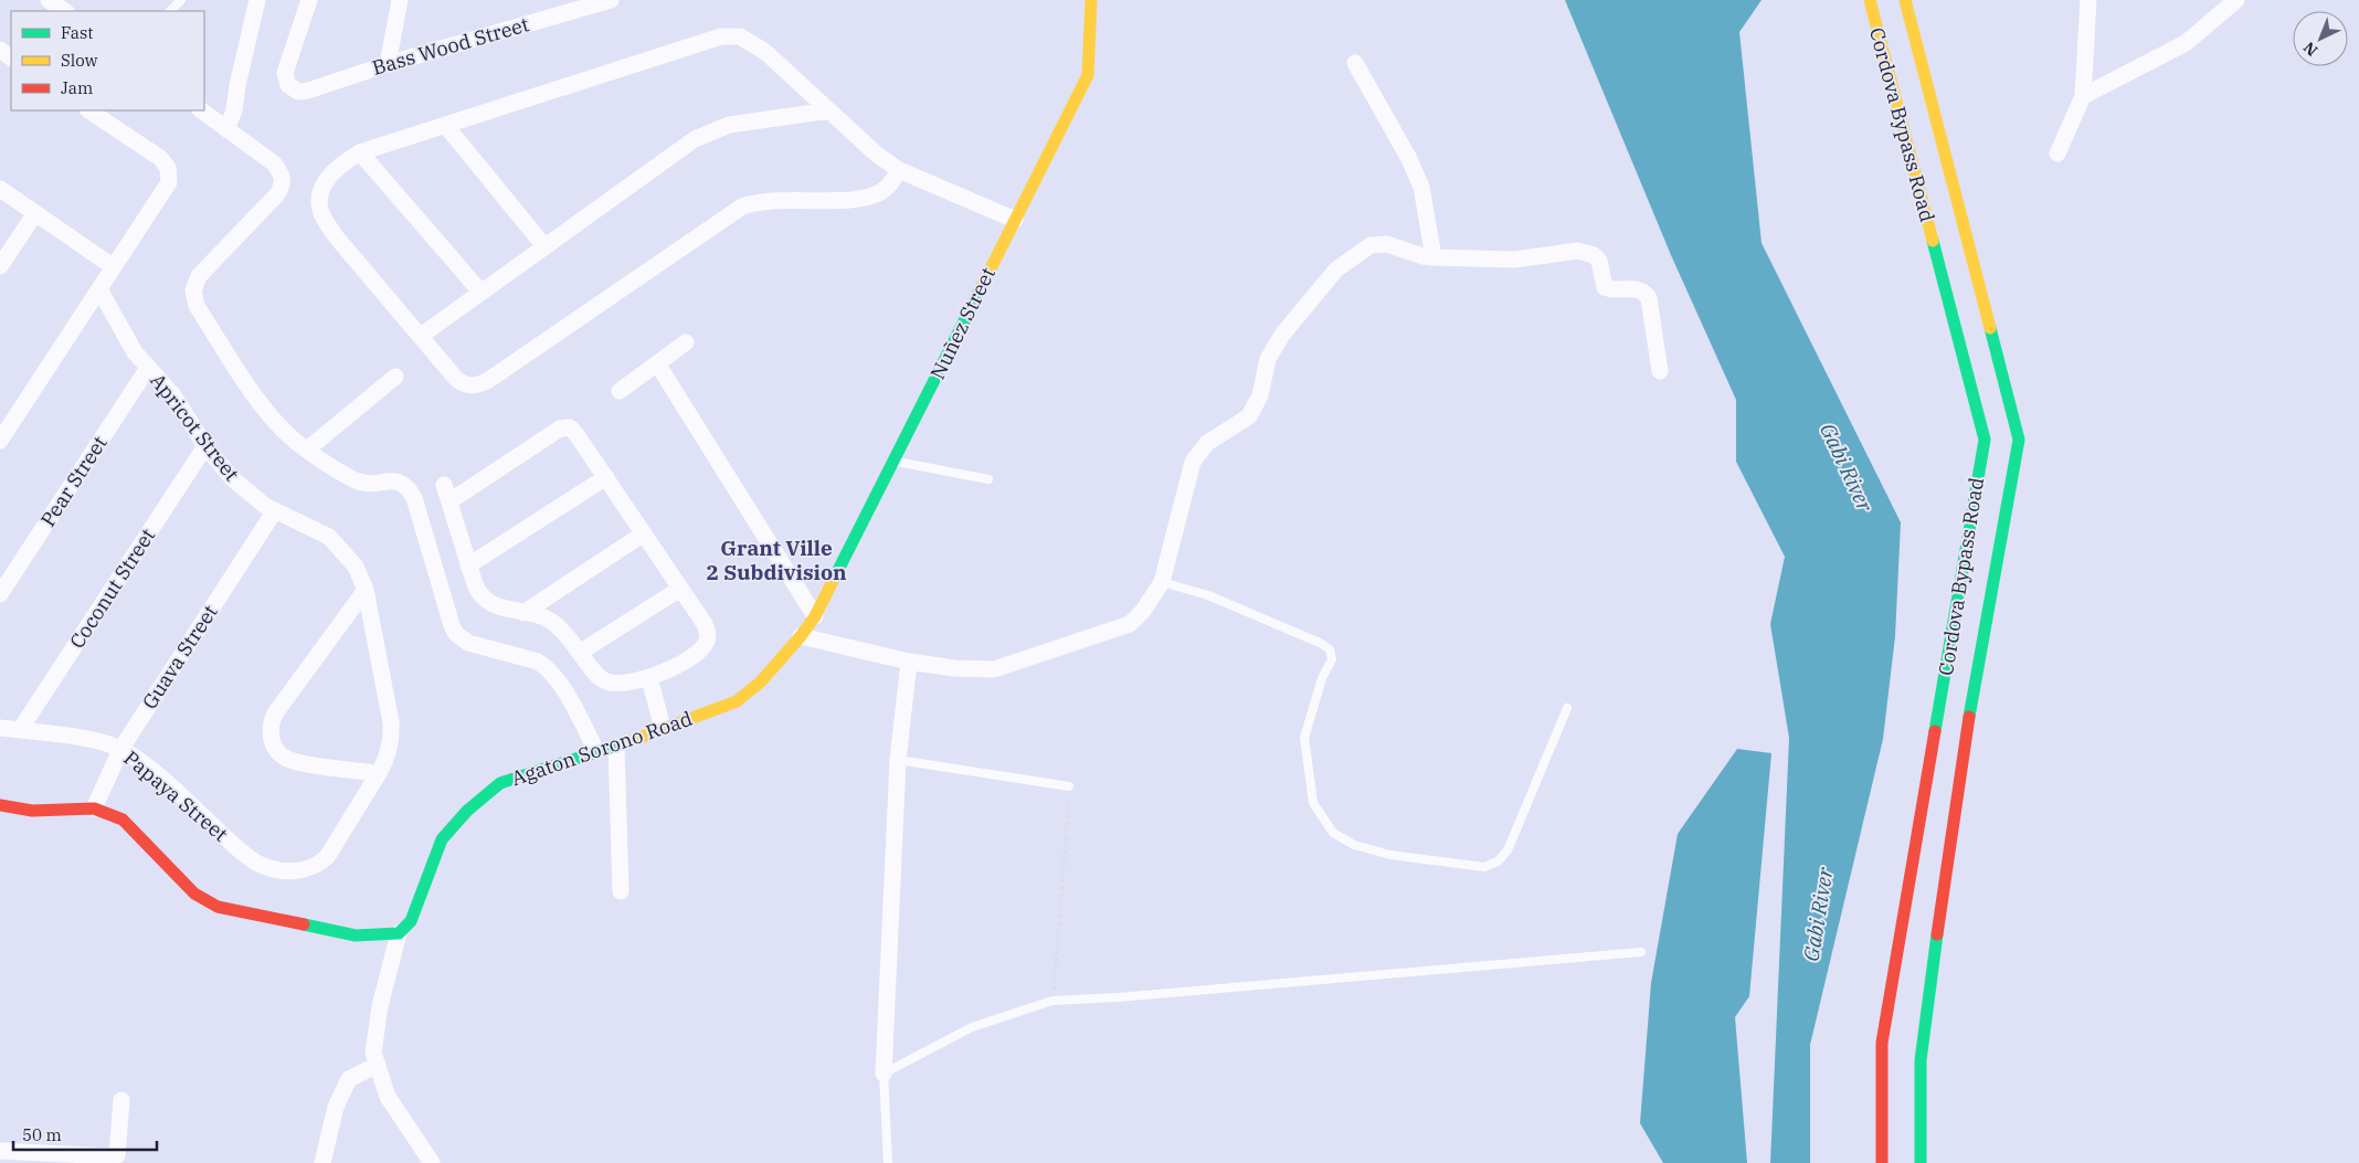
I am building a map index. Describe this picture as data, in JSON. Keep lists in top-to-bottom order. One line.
{"streets":{"main road":["Cordova Bypass Road","Nuñez Street","Agaton Sorono Road"],"street":["Bass Wood Street","Apricot Street","Pear Street","Coconut Street","Guava Street","Papaya Street"]},"crossings":[["Nuñez Street","Agaton Sorono Road"],["Apricot Street","Pear Street"],["Apricot Street","Coconut Street"],["Apricot Street","Guava Street"],["Apricot Street","Papaya Street"],["Coconut Street","Papaya Street"],["Guava Street","Papaya Street"]],"districts":["Grant Ville 2 Subdivision"],"water":["Gabi River"],"legend":["Fast","Slow","Jam"],"scale_bar":"50 m","north":"bottom left"}
